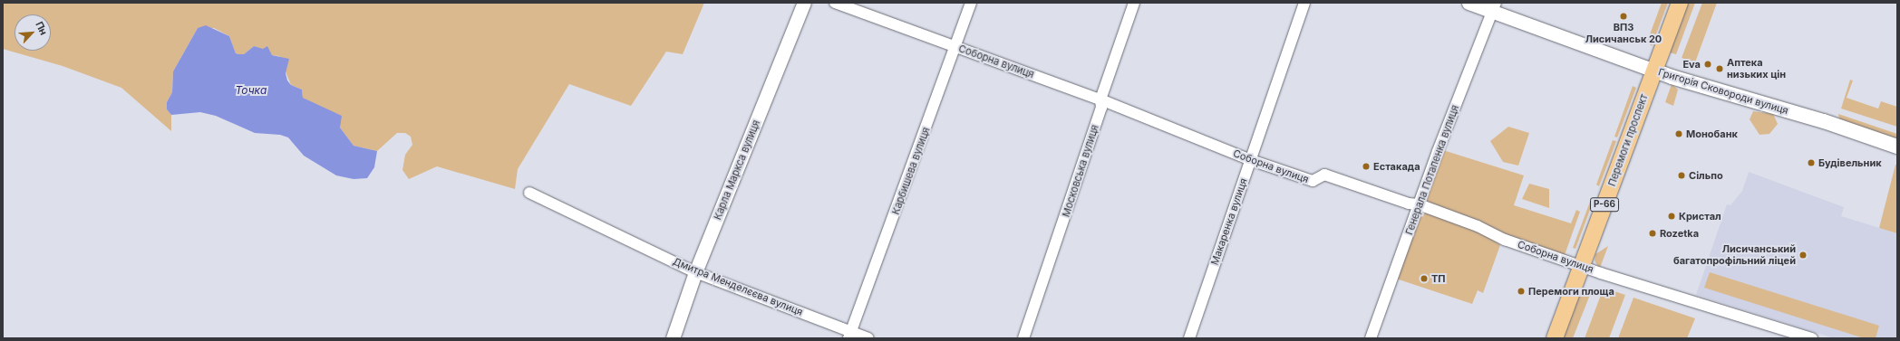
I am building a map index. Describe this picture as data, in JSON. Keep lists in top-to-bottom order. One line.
{"streets":{"main road":["Григорія Сковороди вулиця","Перемоги проспект","Р-66"],"street":["Соборна вулиця","Карла Маркса вулиця","Генерала Потапенка вулиця","Карбишева вулиця","Московська вулиця","Макаренка вулиця","Дмитра Менделєєва вулиця"]},"crossings":[["Соборна вулиця","Перемоги проспект"],["Соборна вулиця","Генерала Потапенка вулиця"],["Соборна вулиця","Карбишева вулиця"],["Соборна вулиця","Московська вулиця"],["Соборна вулиця","Макаренка вулиця"],["Григорія Сковороди вулиця","Перемоги проспект"],["Григорія Сковороди вулиця","Генерала Потапенка вулиця"],["Карла Маркса вулиця","Дмитра Менделєєва вулиця"],["Карбишева вулиця","Дмитра Менделєєва вулиця"]],"water":["Точка"],"places":["ВПЗ Лисичанськ 20","Eva","Аптека низьких цін","Монобанк","Будівельник","Естакада","Сiльпо","Кристал","Rozetka","Лисичанський багатопрофільний ліцей","ТП","Перемоги площа"],"north":"top right"}
